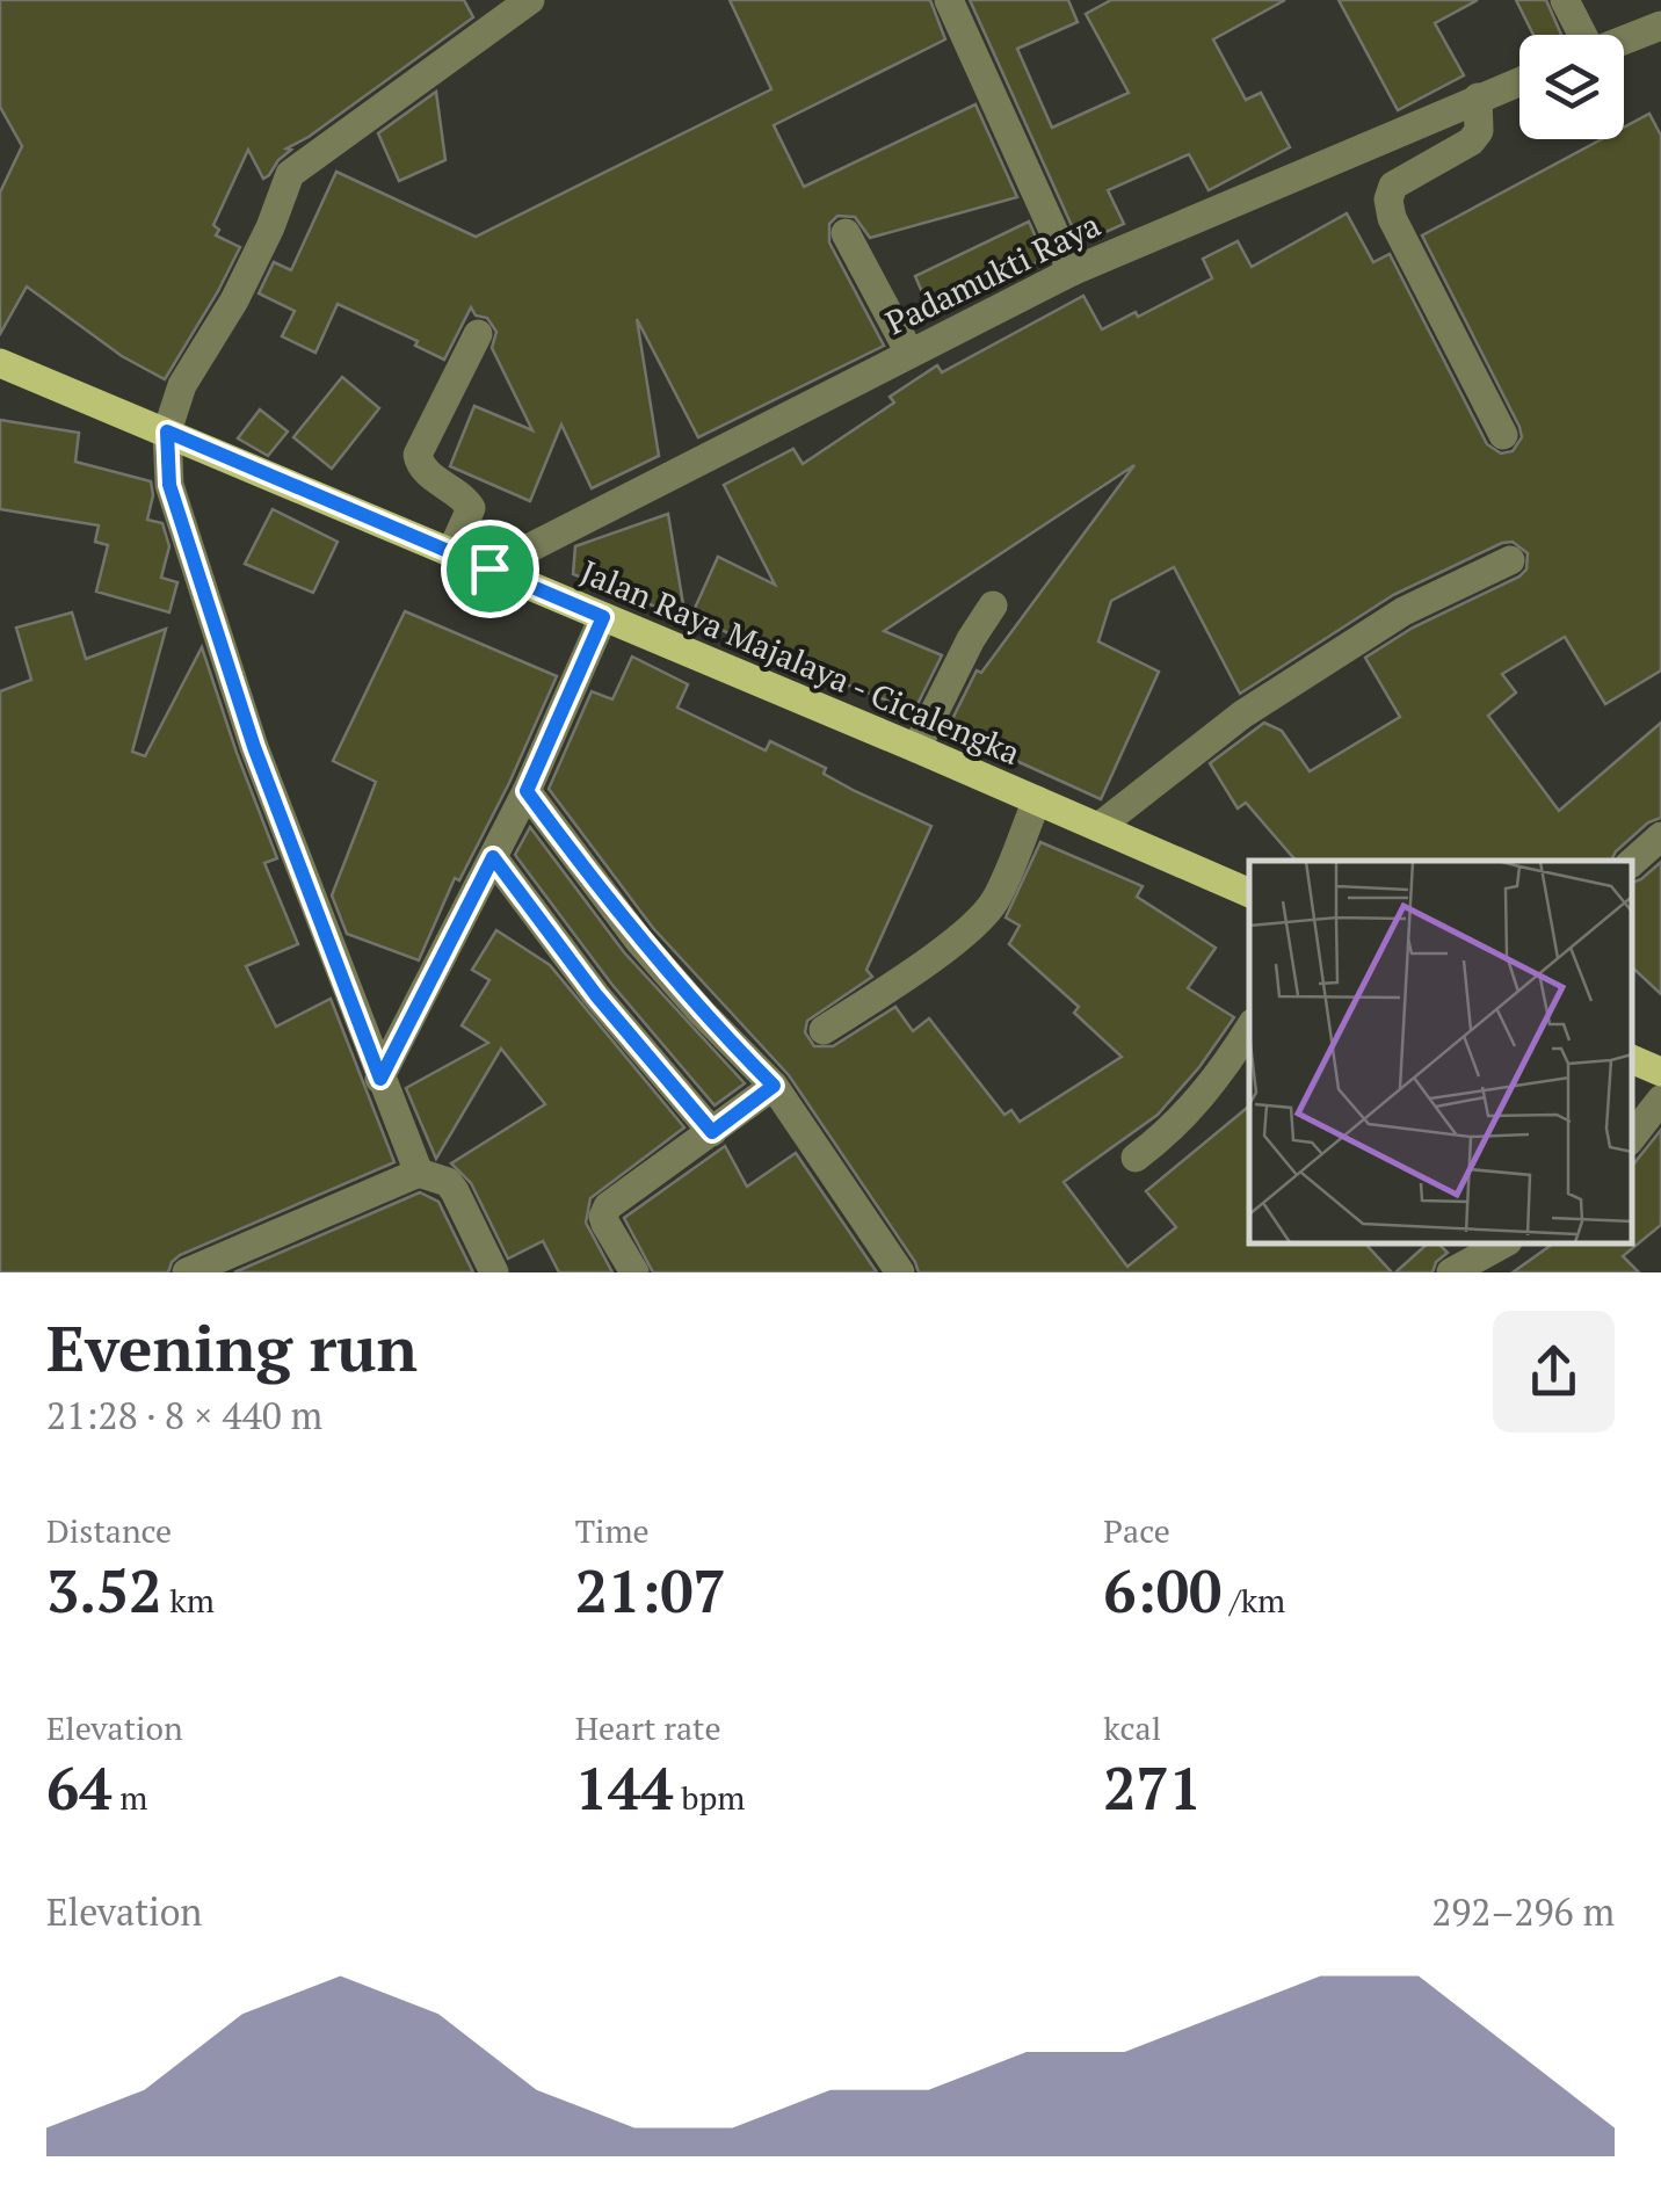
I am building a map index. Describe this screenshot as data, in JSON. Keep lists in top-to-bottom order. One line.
{"streets":{"main road":["Jalan Raya Majalaya - Cicalengka"],"street":["Padamukti Raya"]},"crossings":[["Padamukti Raya","Jalan Raya Majalaya - Cicalengka"]],"page":{"heading":["Evening run","21:28 · 8 × 440 m"],"stats":[["Distance","3.52 km"],["Time","21:07"],["Pace","6:00 /km"],["Elevation","64 m"],["Heart rate","144 bpm"],["kcal","271"]],"chart":["Elevation","292–296 m"]}}
